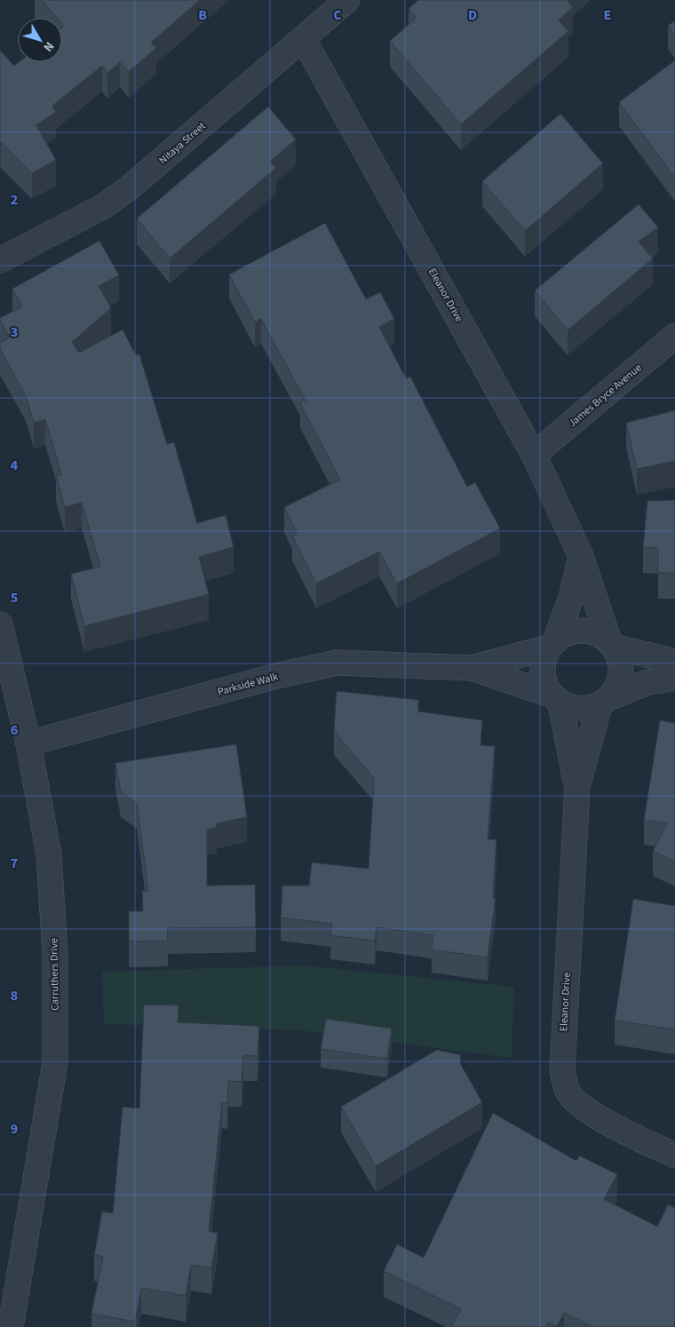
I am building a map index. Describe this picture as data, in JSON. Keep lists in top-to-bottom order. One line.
{"streets":{"street":["Nitaya Street","Eleanor Drive","James Bryce Avenue","Parkside Walk","Carruthers Drive"]},"crossings":[["Nitaya Street","Eleanor Drive"],["Eleanor Drive","James Bryce Avenue"],["Eleanor Drive","Parkside Walk"],["Parkside Walk","Carruthers Drive"]],"north":"bottom right","grid":{"columns":["B","C","D","E"],"rows":["2","3","4","5","6","7","8","9"]}}
